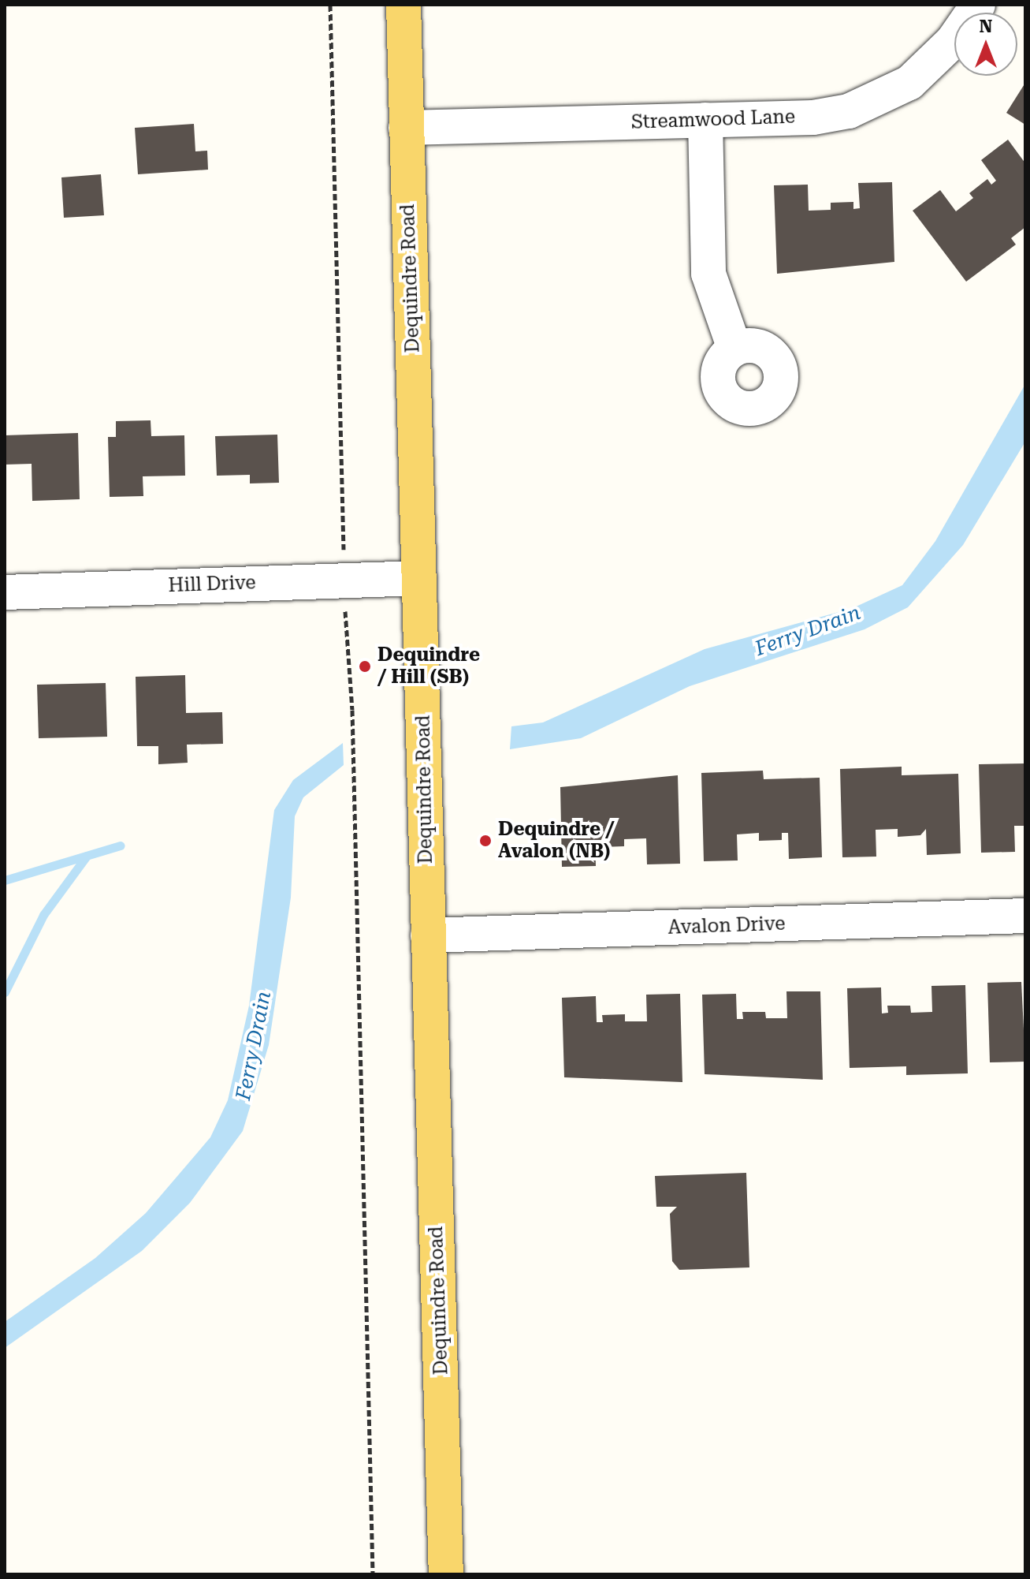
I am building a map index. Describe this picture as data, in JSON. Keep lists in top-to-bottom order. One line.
{"streets":{"main road":["Dequindre Road"],"street":["Streamwood Lane","Hill Drive","Avalon Drive"]},"crossings":[["Streamwood Lane","Dequindre Road"],["Dequindre Road","Hill Drive"],["Dequindre Road","Avalon Drive"]],"water":["Ferry Drain"],"places":["Dequindre / Hill (SB)","Dequindre / Avalon (NB)"],"north":"top"}
